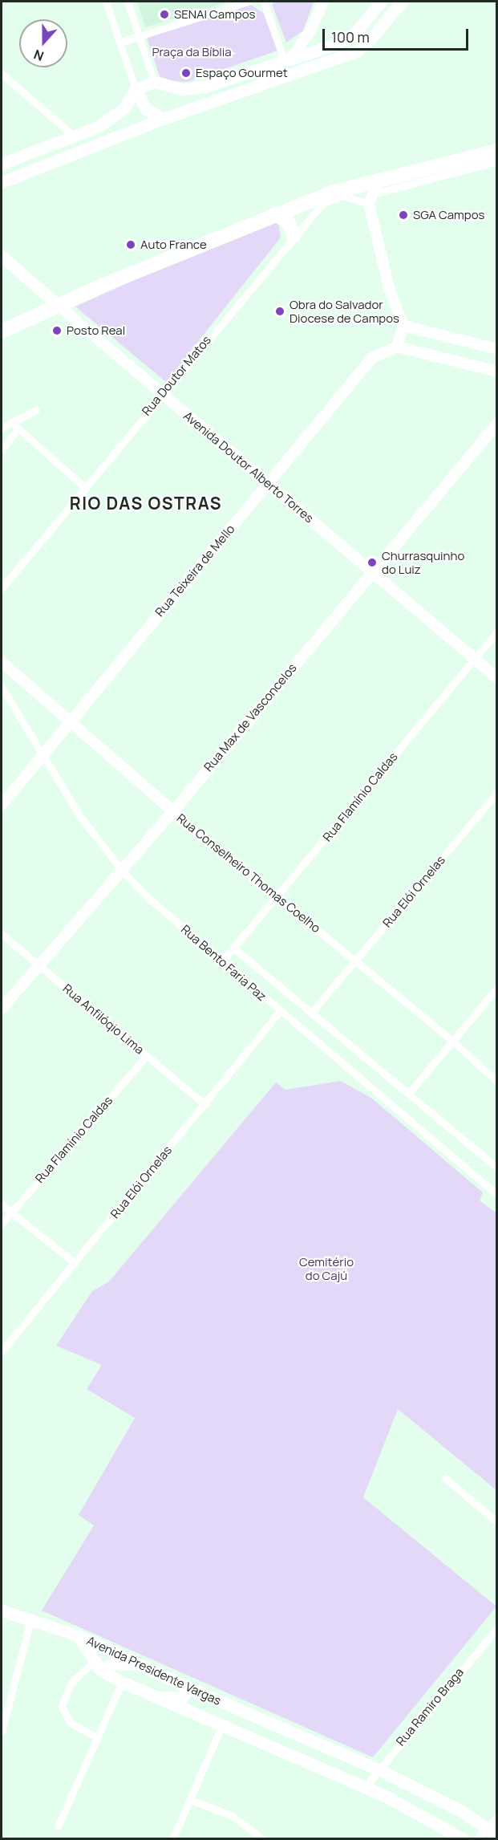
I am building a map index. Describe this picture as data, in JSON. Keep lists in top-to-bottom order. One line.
{"streets":{"main road":["Avenida Doutor Alberto Torres","Rua Teixeira de Mello","Rua Max de Vasconcelos","Rua Conselheiro Thomas Coelho","Avenida Presidente Vargas"],"street":["Rua Doutor Matos","Rua Flamínio Caldas","Rua Elói Ornelas","Rua Bento Faria Paz","Rua Anfilóqio Lima","Rua Ramiro Braga"]},"crossings":[["Rua Doutor Matos","Avenida Doutor Alberto Torres"],["Avenida Doutor Alberto Torres","Rua Teixeira de Mello"],["Avenida Doutor Alberto Torres","Rua Max de Vasconcelos"],["Avenida Doutor Alberto Torres","Rua Flamínio Caldas"],["Rua Teixeira de Mello","Rua Conselheiro Thomas Coelho"],["Rua Teixeira de Mello","Rua Bento Faria Paz"],["Rua Max de Vasconcelos","Rua Conselheiro Thomas Coelho"],["Rua Max de Vasconcelos","Rua Bento Faria Paz"],["Rua Max de Vasconcelos","Rua Anfilóqio Lima"],["Rua Flamínio Caldas","Rua Conselheiro Thomas Coelho"],["Rua Flamínio Caldas","Rua Bento Faria Paz"],["Rua Flamínio Caldas","Rua Anfilóqio Lima"],["Rua Conselheiro Thomas Coelho","Rua Elói Ornelas"],["Rua Elói Ornelas","Rua Bento Faria Paz"],["Rua Elói Ornelas","Rua Anfilóqio Lima"],["Avenida Presidente Vargas","Rua Ramiro Braga"]],"districts":["RIO DAS OSTRAS"],"parks":["Praça da Bíblia","Cemitério do Cajú"],"places":["SENAI Campos","Espaço Gourmet","SGA Campos","Auto France","Obra do Salvador Diocese de Campos","Posto Real","Churrasquinho do Luiz"],"scale_bar":"100 m","north":"bottom"}
